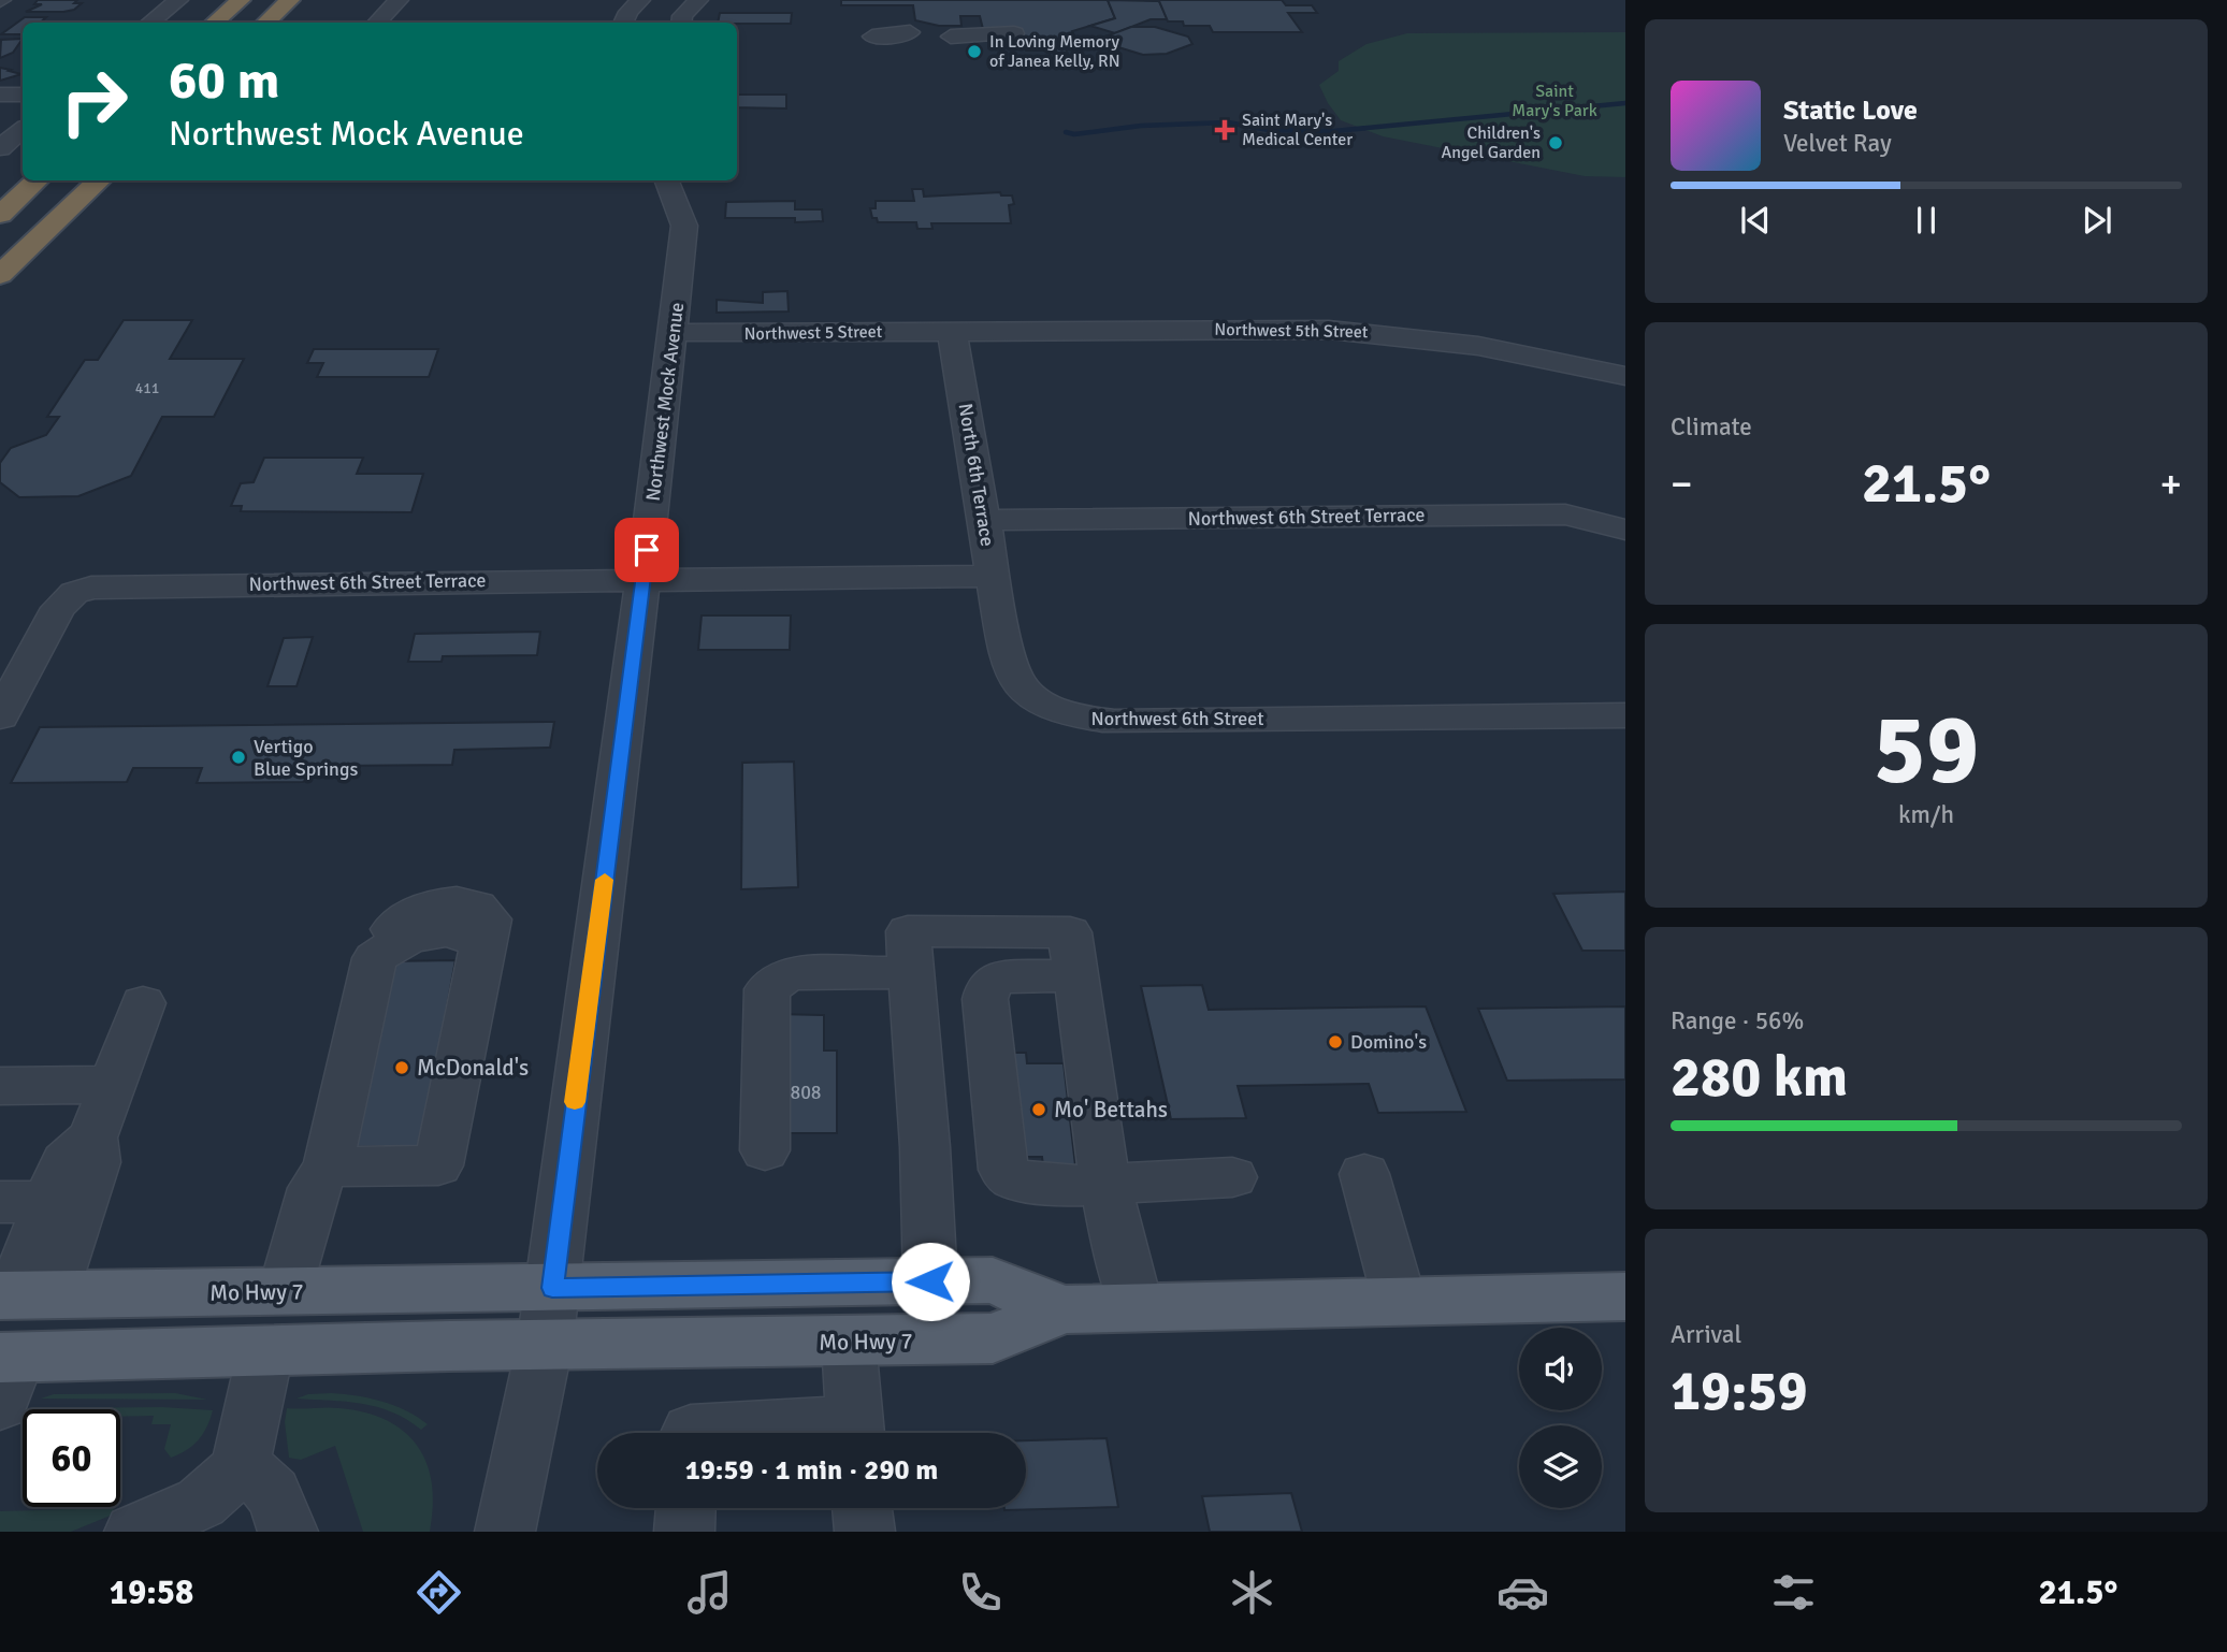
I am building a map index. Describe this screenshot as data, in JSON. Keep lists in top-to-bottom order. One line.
{"streets":{"main road":["Mo Hwy 7"],"street":["Northwest 5th Street","Northwest 5 Street","Northwest Mock Avenue","North 6th Terrace","Northwest 6th Street Terrace","Northwest 6th Street"]},"crossings":[["Northwest 5th Street","Northwest 5 Street"],["Northwest 5th Street","North 6th Terrace"],["Northwest 5 Street","Northwest Mock Avenue"],["Northwest 5 Street","North 6th Terrace"],["Northwest Mock Avenue","Northwest 6th Street Terrace"],["Northwest Mock Avenue","Mo Hwy 7"],["North 6th Terrace","Northwest 6th Street Terrace"],["North 6th Terrace","Northwest 6th Street"]],"parks":["Saint Mary's Park"],"places":{"other":["In Loving Memory of Janea Kelly, RN","Children's Angel Garden","Vertigo Blue Springs","Domino's","McDonald's","Mo' Bettahs"],"health":["Saint Mary's Medical Center"]},"house_numbers":["411","808"],"page":{"turn":["60 m","Northwest Mock Avenue"],"song":["Static Love","Velvet Ray"],"tile":["Climate",["59","km/h"],["Range · 56%","280 km"],["Arrival","19:59"]],"heat":["−","21.5°","+"],"limit":"60","trip":"19:59 · 1 min · 290 m","tabs":["19:58","21.5°"]}}
